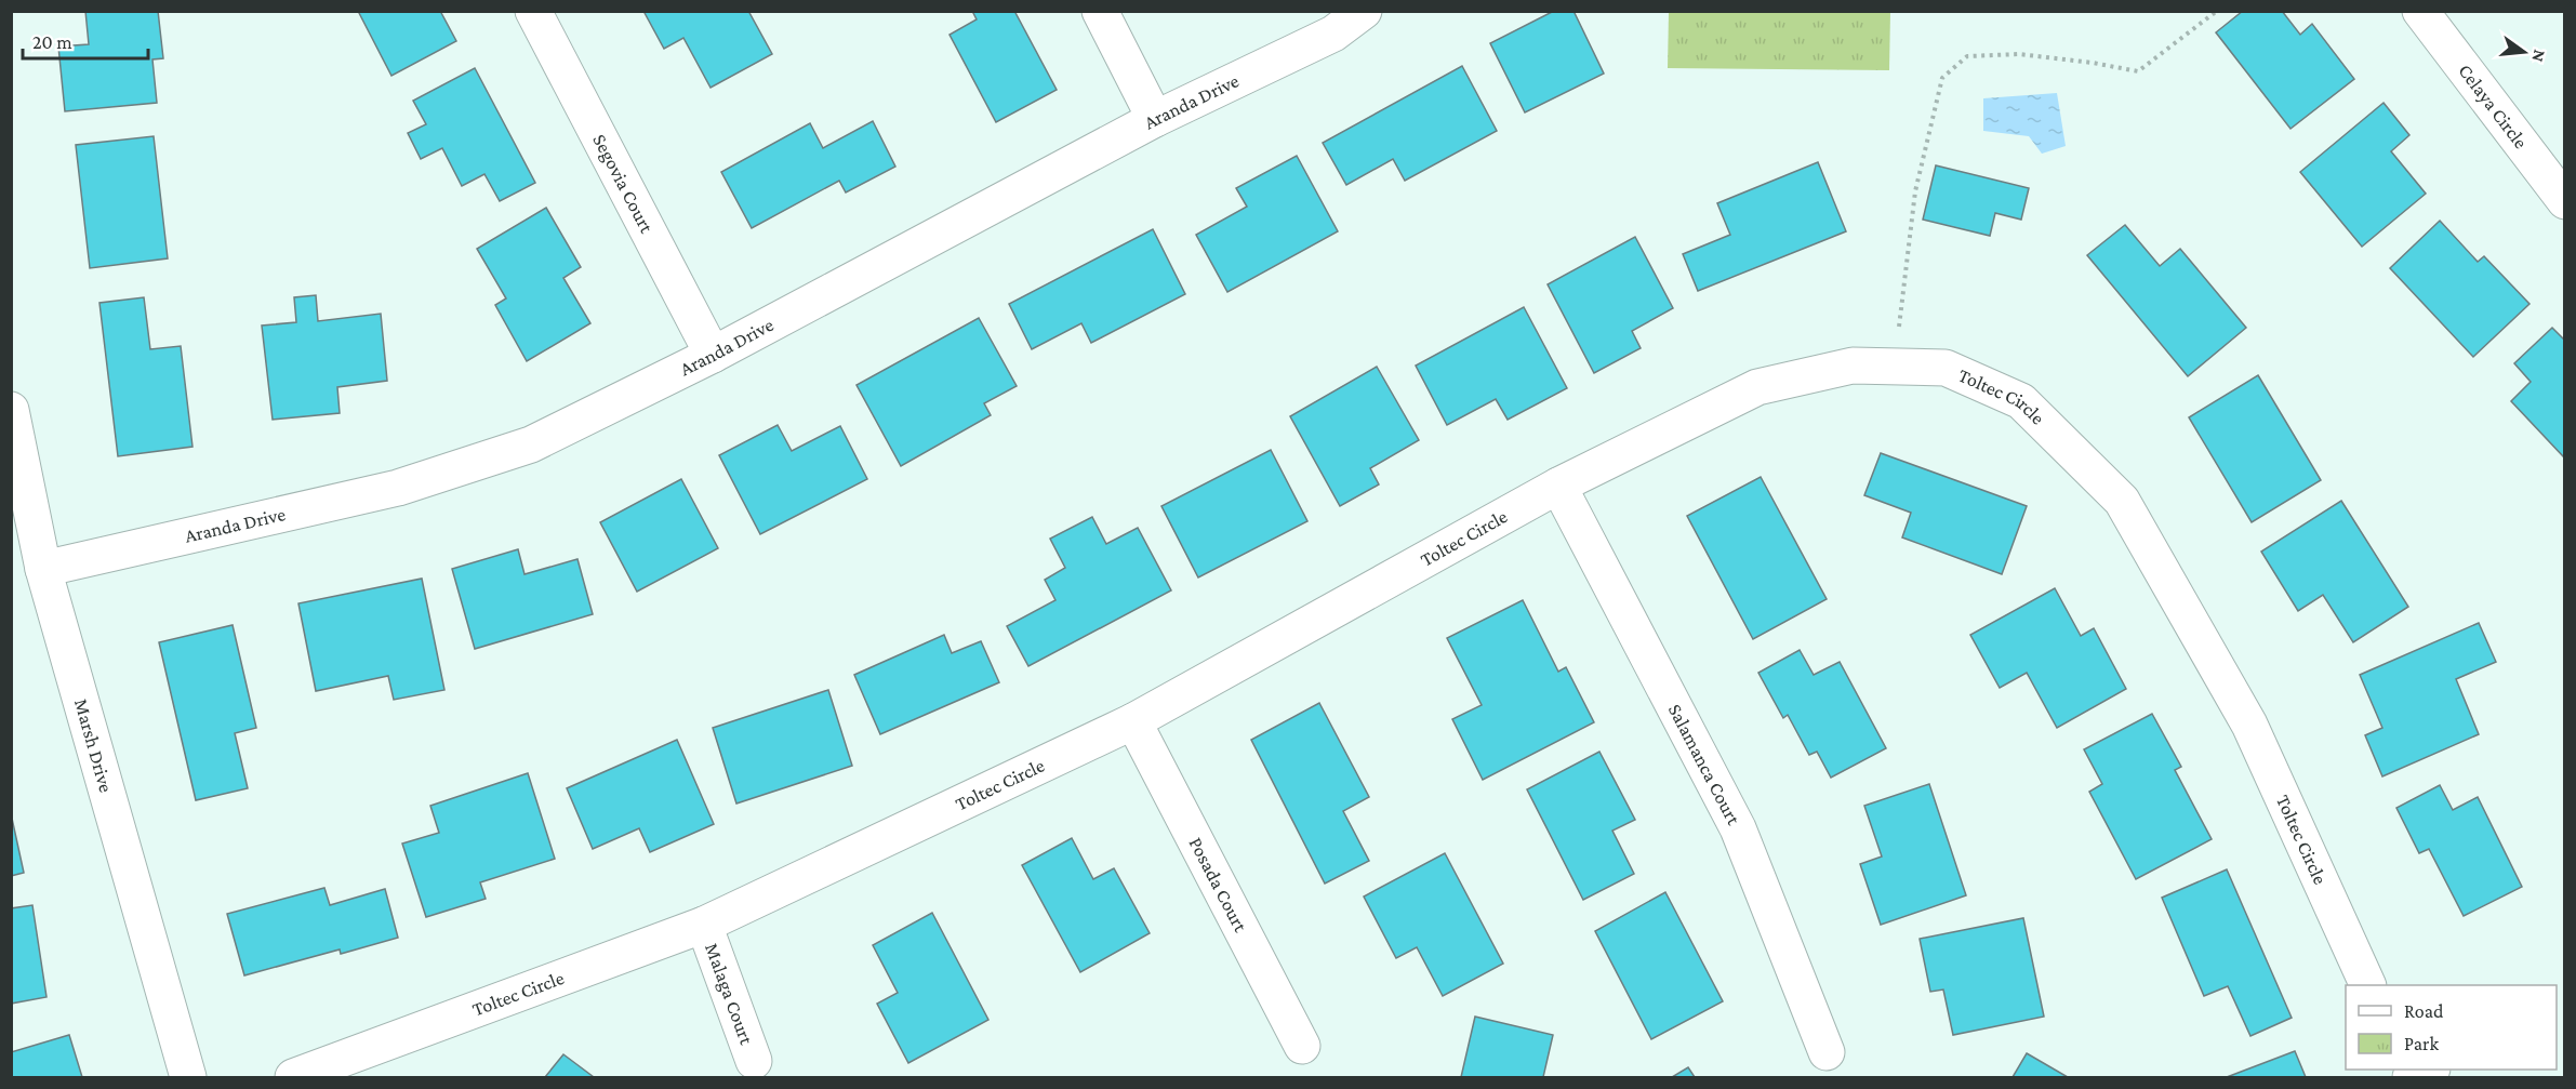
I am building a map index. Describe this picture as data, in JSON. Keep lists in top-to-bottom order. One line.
{"streets":{"street":["Aranda Drive","Celaya Circle","Segovia Court","Toltec Circle","Marsh Drive","Salamanca Court","Posada Court","Malaga Court"]},"crossings":[["Aranda Drive","Segovia Court"],["Aranda Drive","Marsh Drive"],["Toltec Circle","Salamanca Court"],["Toltec Circle","Posada Court"],["Toltec Circle","Malaga Court"]],"legend":["Road","Park"],"scale_bar":"20 m","north":"right"}
